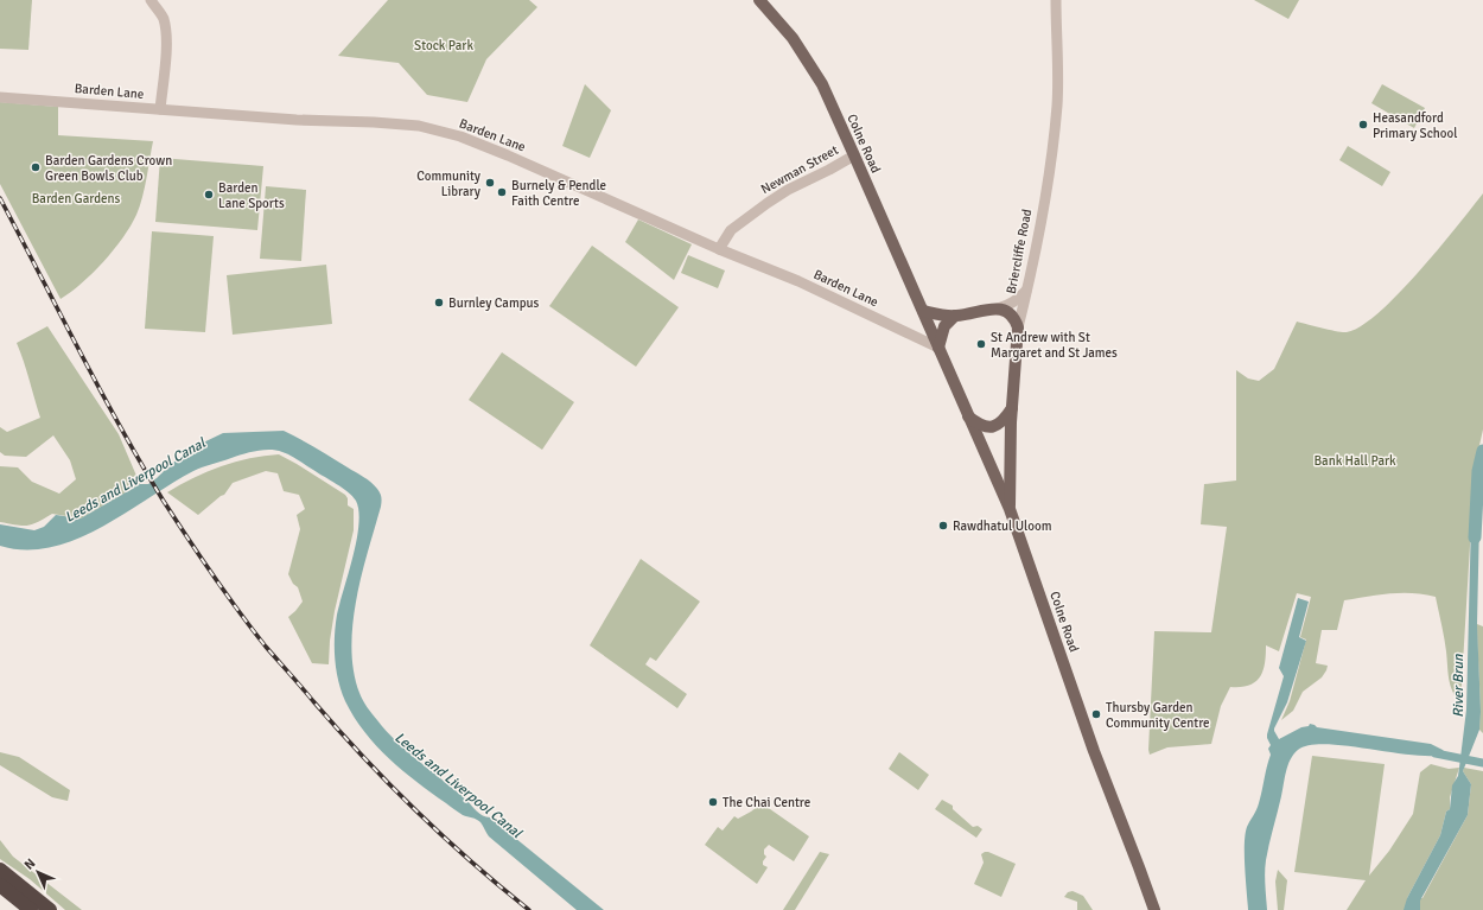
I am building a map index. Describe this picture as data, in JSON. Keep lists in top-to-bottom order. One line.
{"streets":{"main road":["Colne Road","Briercliffe Road"],"street":["Barden Lane","Newman Street"]},"crossings":[["Barden Lane","Colne Road"],["Barden Lane","Newman Street"],["Colne Road","Newman Street"],["Colne Road","Briercliffe Road"]],"water":["Leeds and Liverpool Canal","River Brun"],"parks":["Stock Park","Barden Gardens","Bank Hall Park"],"places":["Heasandford Primary School","Barden Gardens Crown Green Bowls Club","Community Library","Burnely & Pendle Faith Centre","Barden Lane Sports","Burnley Campus","St Andrew with St Margaret and St James","Rawdhatul Uloom","Thursby Garden Community Centre","The Chai Centre"],"north":"top left"}
